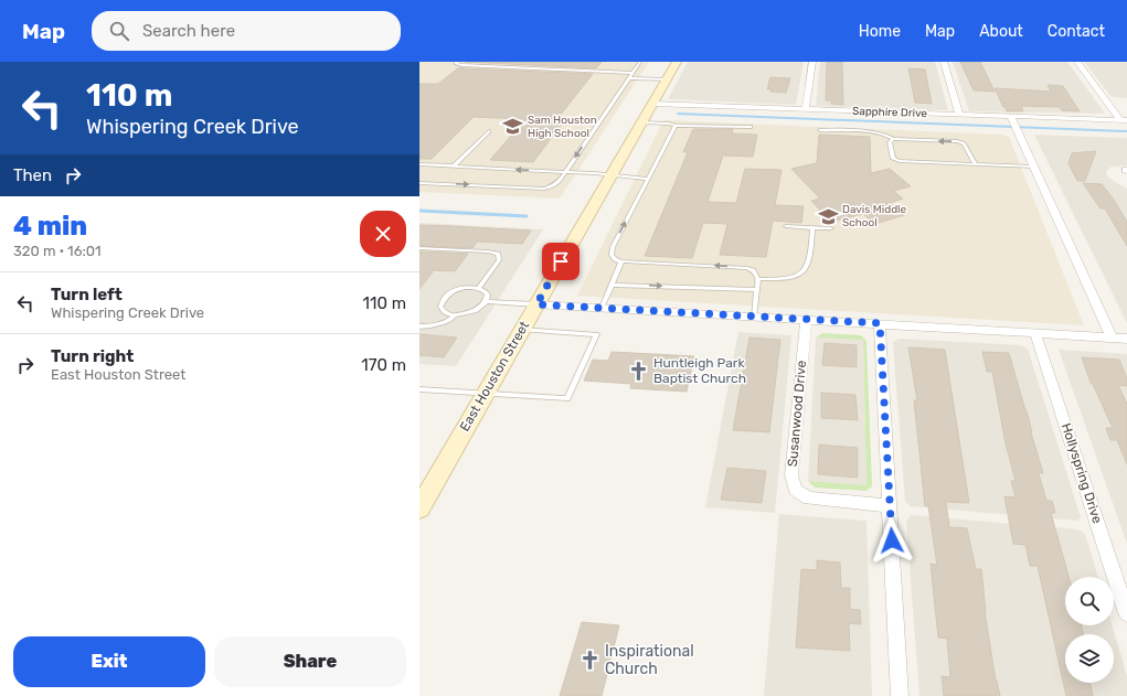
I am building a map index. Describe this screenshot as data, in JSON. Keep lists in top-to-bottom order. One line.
{"streets":{"main road":["East Houston Street"],"street":["Sapphire Drive","Susanwood Drive","Hollyspring Drive"]},"crossings":[["Sapphire Drive","East Houston Street"]],"places":{"school or university":["Sam Houston High School","Davis Middle School"],"church":["Huntleigh Park Baptist Church","Inspirational Church"]},"page":{"header":"Map","search":"Search here","nav":["Home","Map","About","Contact"],"turn":["110 m","Whispering Creek Drive"],"then":"Then","heading":["4 min","320 m · 16:01"],"list":[{"name":"Turn left","note":"Whispering Creek Drive","value":"110 m"},{"name":"Turn right","note":"East Houston Street","value":"170 m"}],"buttons":["Exit","Share"]}}
